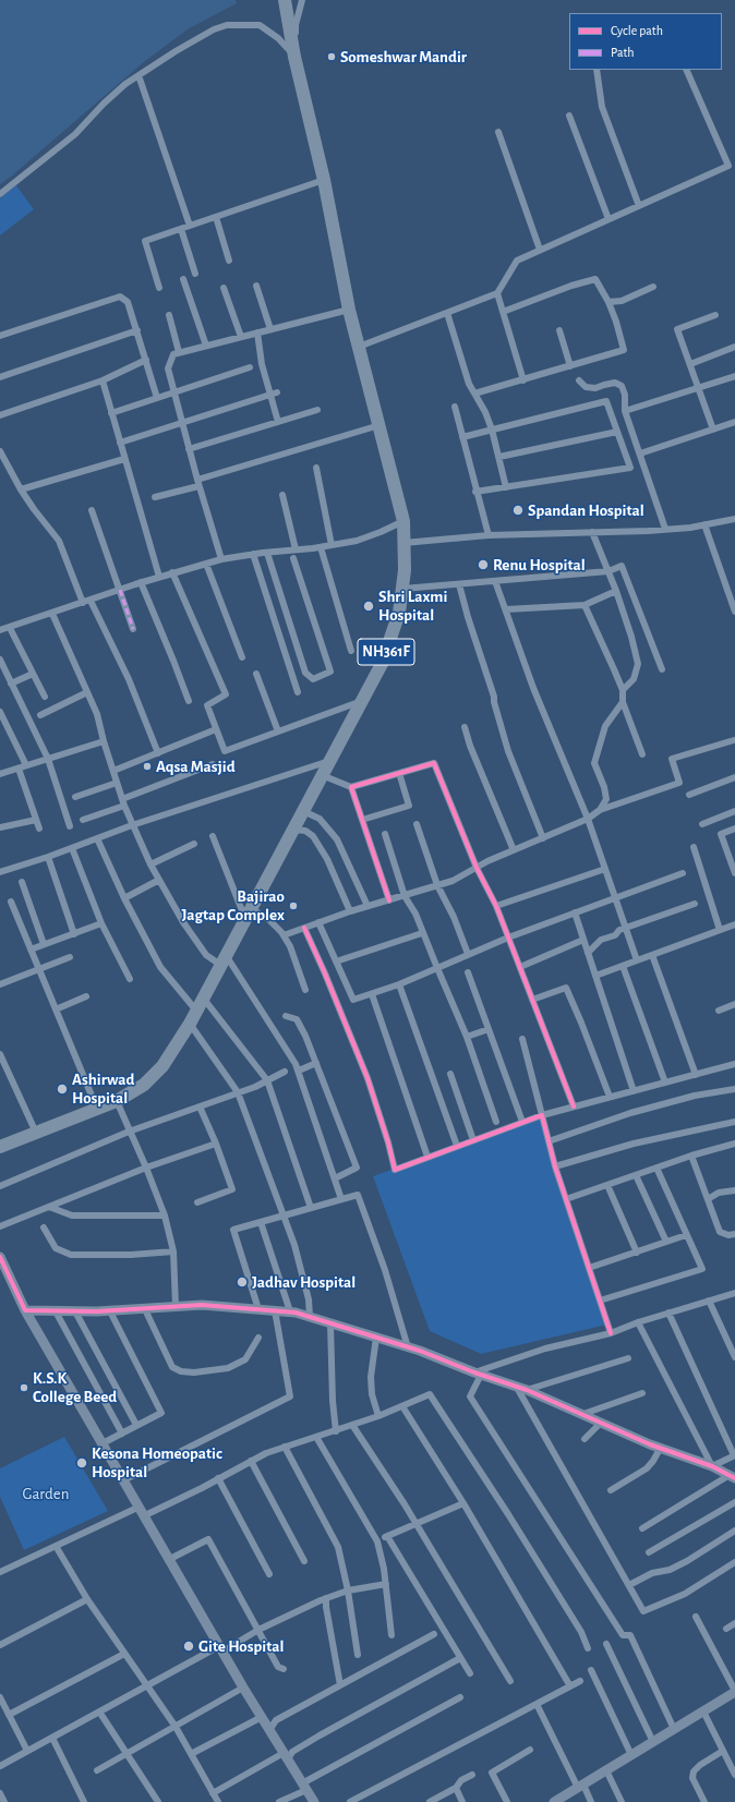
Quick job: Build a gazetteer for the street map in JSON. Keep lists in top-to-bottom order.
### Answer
{
  "streets": {
    "highway": ["NH361F"]
  },
  "parks": ["Garden"],
  "places": [
    "Someshwar Mandir",
    "Spandan Hospital",
    "Renu Hospital",
    "Shri Laxmi Hospital",
    "Aqsa Masjid",
    "Bajirao Jagtap Complex",
    "Ashirwad Hospital",
    "Jadhav Hospital",
    "K.S.K College Beed",
    "Kesona Homeopatic Hospital",
    "Gite Hospital"
  ],
  "legend": ["Cycle path", "Path"]
}
